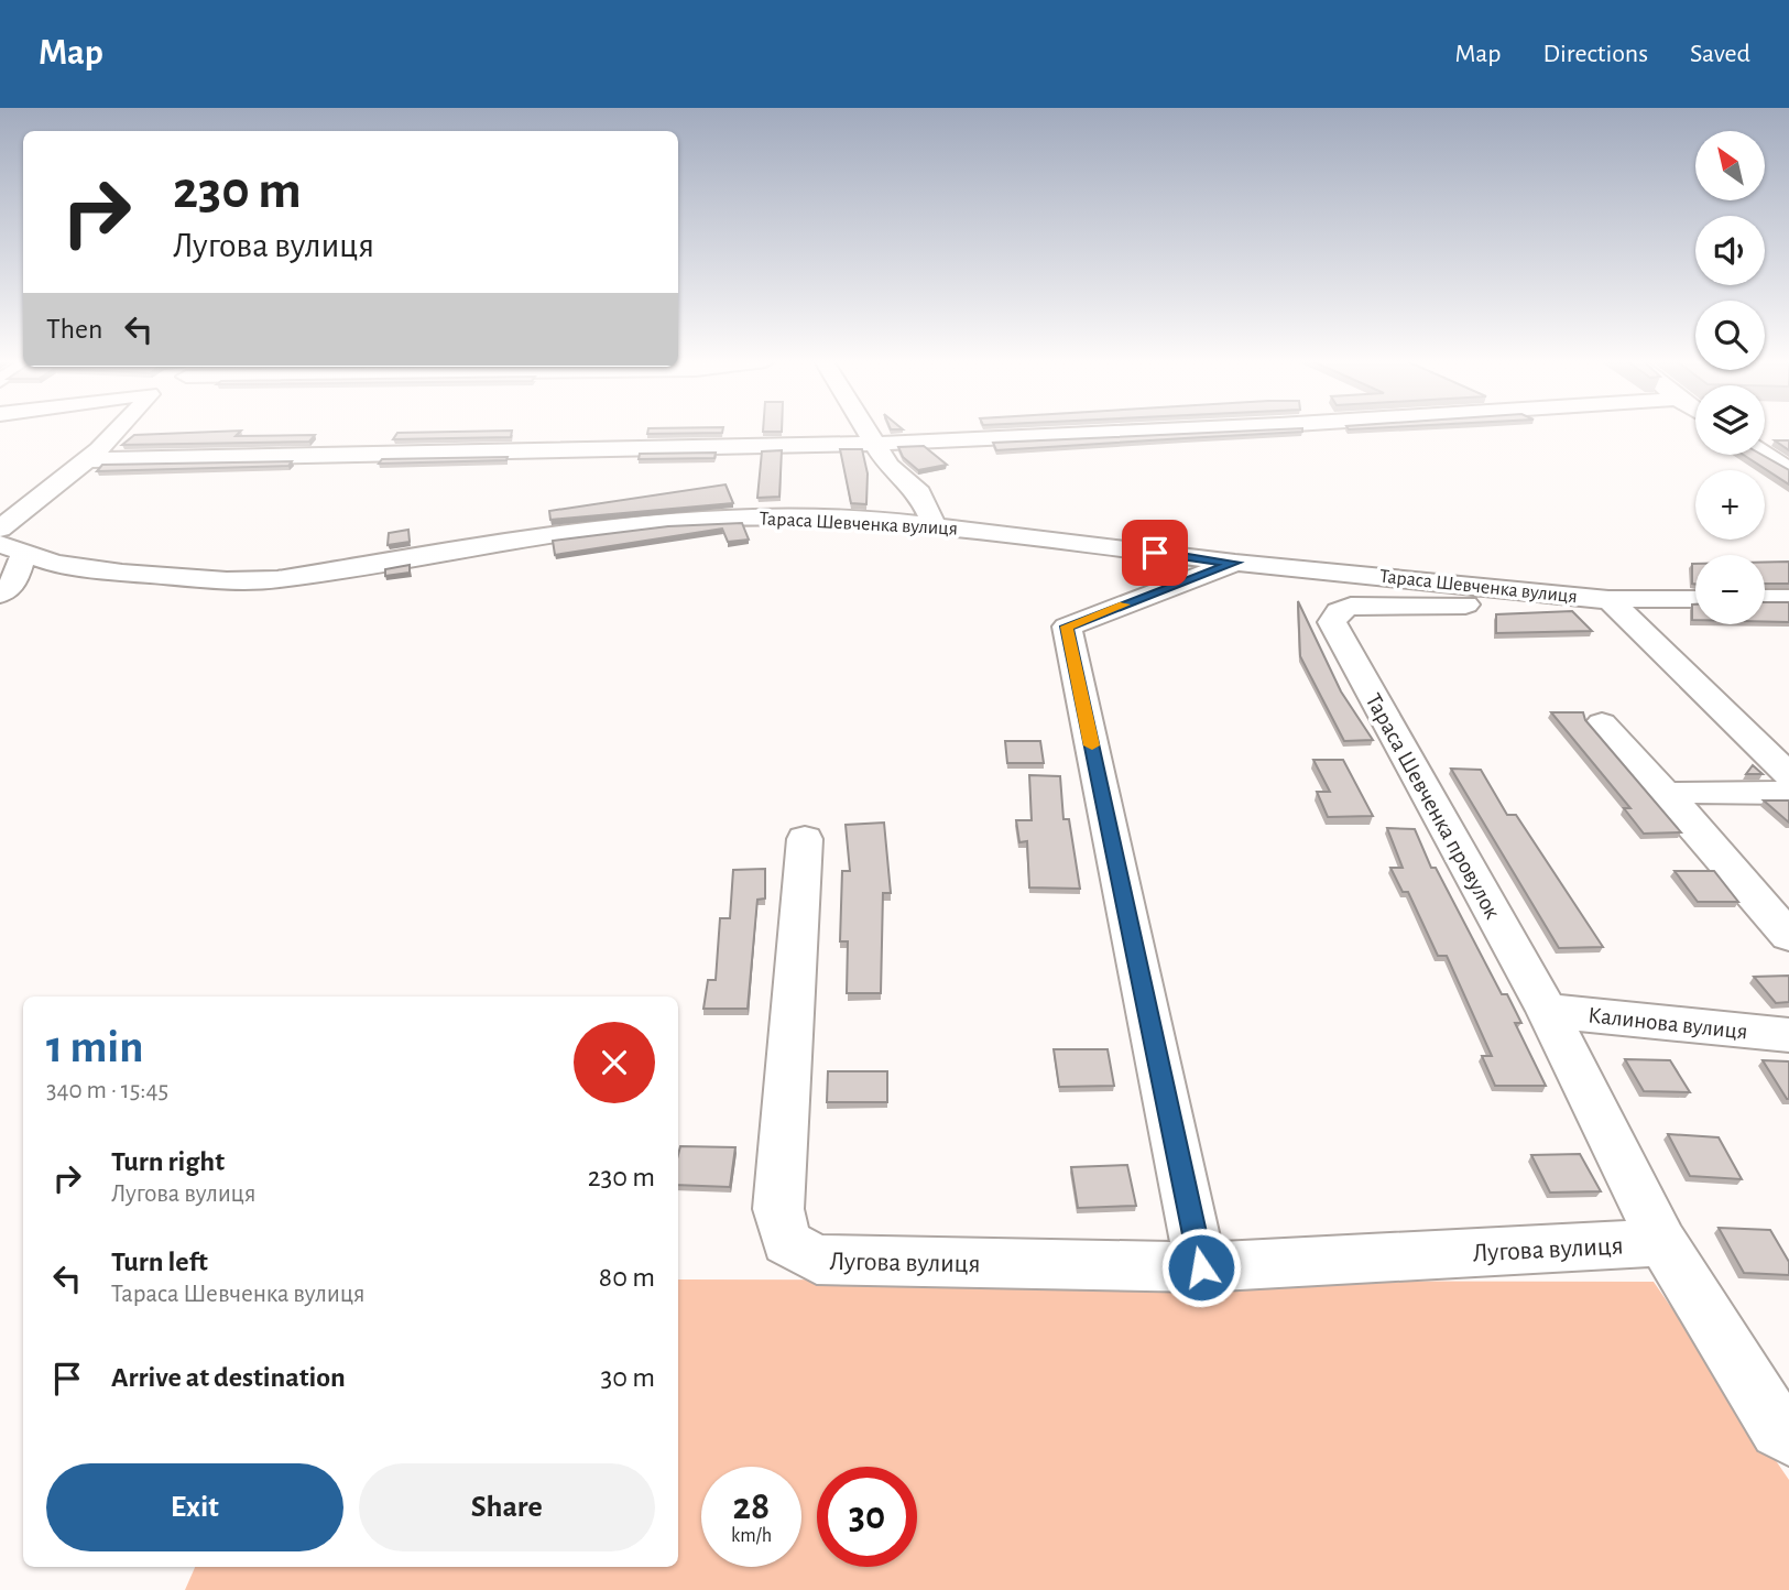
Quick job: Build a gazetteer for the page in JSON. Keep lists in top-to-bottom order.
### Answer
{
  "streets": {
    "street": [
      "Тараса Шевченка вулиця",
      "Тараса Шевченка провулок",
      "Калинова вулиця",
      "Лугова вулиця"
    ]
  },
  "crossings": [
    ["Тараса Шевченка вулиця", "Тараса Шевченка провулок"],
    ["Тараса Шевченка провулок", "Калинова вулиця"],
    ["Тараса Шевченка провулок", "Лугова вулиця"]
  ],
  "north": "top left",
  "page": {
    "header": "Map",
    "nav": ["Map", "Directions", "Saved"],
    "map_buttons": ["+", "−"],
    "turn": ["230 m", "Лугова вулиця"],
    "then": "Then",
    "heading": ["1 min", "340 m · 15:45"],
    "list": [
      {
        "name": "Turn right",
        "note": "Лугова вулиця",
        "value": "230 m"
      },
      {
        "name": "Turn left",
        "note": "Тараса Шевченка вулиця",
        "value": "80 m"
      },
      {
        "name": "Arrive at destination",
        "value": "30 m"
      }
    ],
    "buttons": ["Exit", "Share"],
    "speed": "28 km/h",
    "limit": "30"
  }
}
